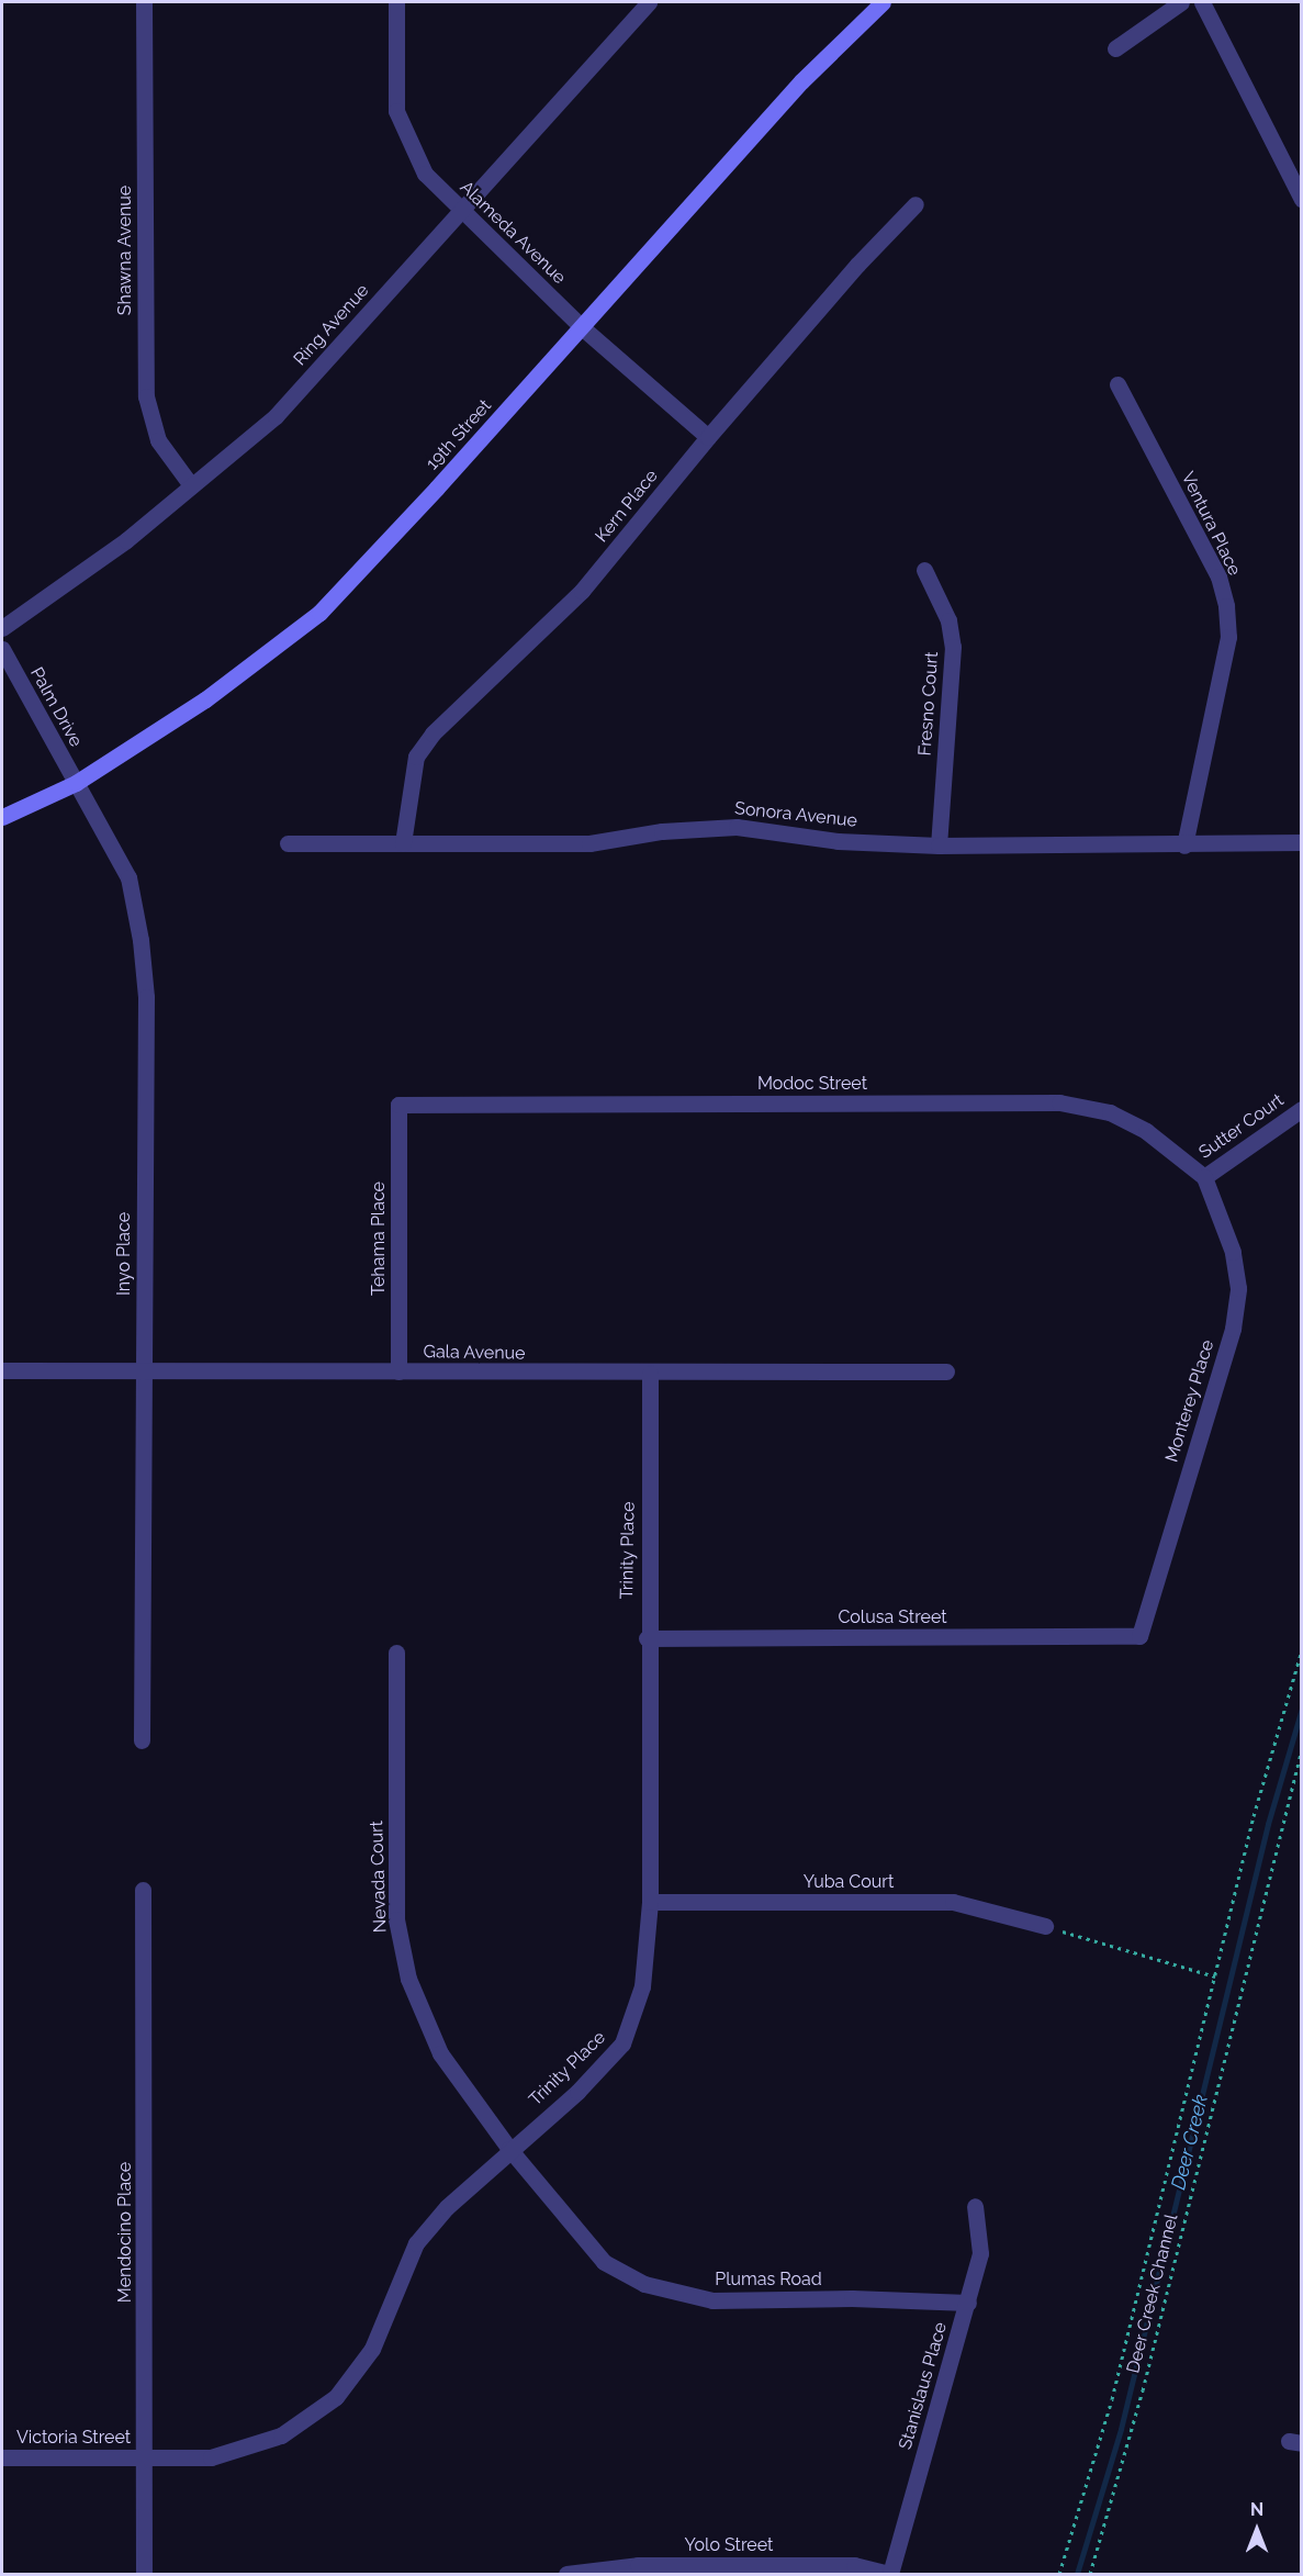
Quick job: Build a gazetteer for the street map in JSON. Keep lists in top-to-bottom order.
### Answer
{
  "streets": {
    "street": [
      "Alameda Avenue",
      "Shawna Avenue",
      "Ring Avenue",
      "19th Street",
      "Kern Place",
      "Ventura Place",
      "Fresno Court",
      "Palm Drive",
      "Sonora Avenue",
      "Modoc Street",
      "Sutter Court",
      "Tehama Place",
      "Inyo Place",
      "Gala Avenue",
      "Monterey Place",
      "Trinity Place",
      "Colusa Street",
      "Nevada Court",
      "Yuba Court",
      "Mendocino Place",
      "Plumas Road",
      "Stanislaus Place",
      "Victoria Street",
      "Yolo Street"
    ],
    "path": ["Deer Creek Channel"]
  },
  "crossings": [
    ["Alameda Avenue", "Ring Avenue"],
    ["Alameda Avenue", "19th Street"],
    ["Alameda Avenue", "Kern Place"],
    ["Shawna Avenue", "Ring Avenue"],
    ["19th Street", "Palm Drive"],
    ["19th Street", "Inyo Place"],
    ["Kern Place", "Sonora Avenue"],
    ["Ventura Place", "Sonora Avenue"],
    ["Fresno Court", "Sonora Avenue"],
    ["Palm Drive", "Inyo Place"],
    ["Modoc Street", "Sutter Court"],
    ["Modoc Street", "Tehama Place"],
    ["Modoc Street", "Monterey Place"],
    ["Sutter Court", "Monterey Place"],
    ["Tehama Place", "Gala Avenue"],
    ["Inyo Place", "Gala Avenue"],
    ["Gala Avenue", "Trinity Place"],
    ["Monterey Place", "Colusa Street"],
    ["Trinity Place", "Colusa Street"],
    ["Trinity Place", "Nevada Court"],
    ["Trinity Place", "Yuba Court"],
    ["Trinity Place", "Mendocino Place"],
    ["Trinity Place", "Plumas Road"],
    ["Trinity Place", "Victoria Street"],
    ["Nevada Court", "Plumas Road"],
    ["Mendocino Place", "Victoria Street"],
    ["Plumas Road", "Stanislaus Place"],
    ["Stanislaus Place", "Yolo Street"]
  ],
  "water": ["Deer Creek"],
  "north": "top"
}
